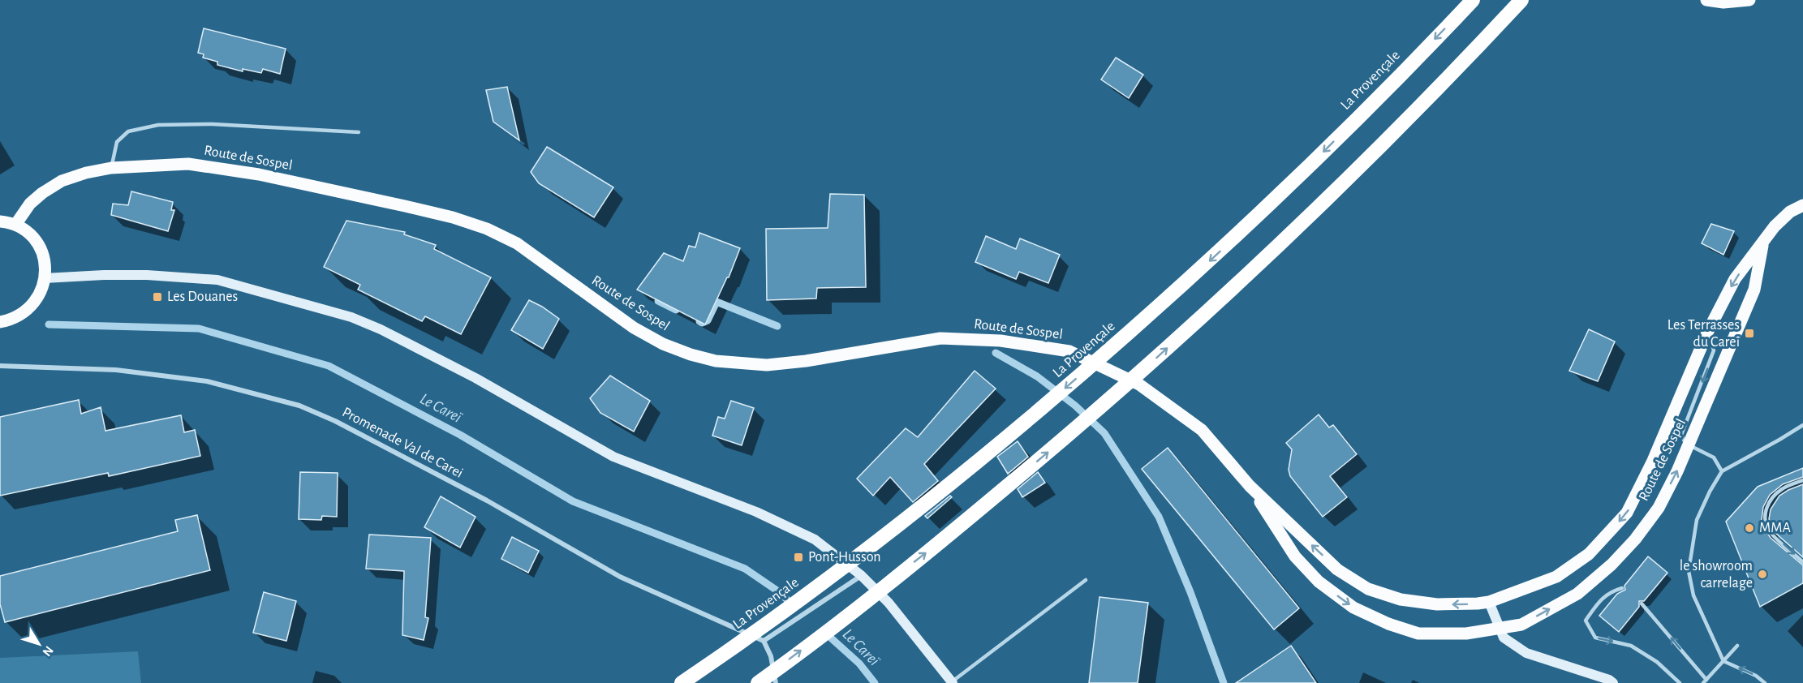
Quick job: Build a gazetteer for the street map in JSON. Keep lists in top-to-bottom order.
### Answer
{
  "streets": {
    "highway": ["La Provençale"],
    "main road": ["Route de Sospel"],
    "street": ["Promenade Val de Carei"]
  },
  "water": ["Le Careï"],
  "places": {
    "transit": ["Les Douanes", "Les Terrasses du Careï", "Pont-Husson"],
    "other": ["MMA", "le showroom carrelage"]
  },
  "north": "bottom right"
}
